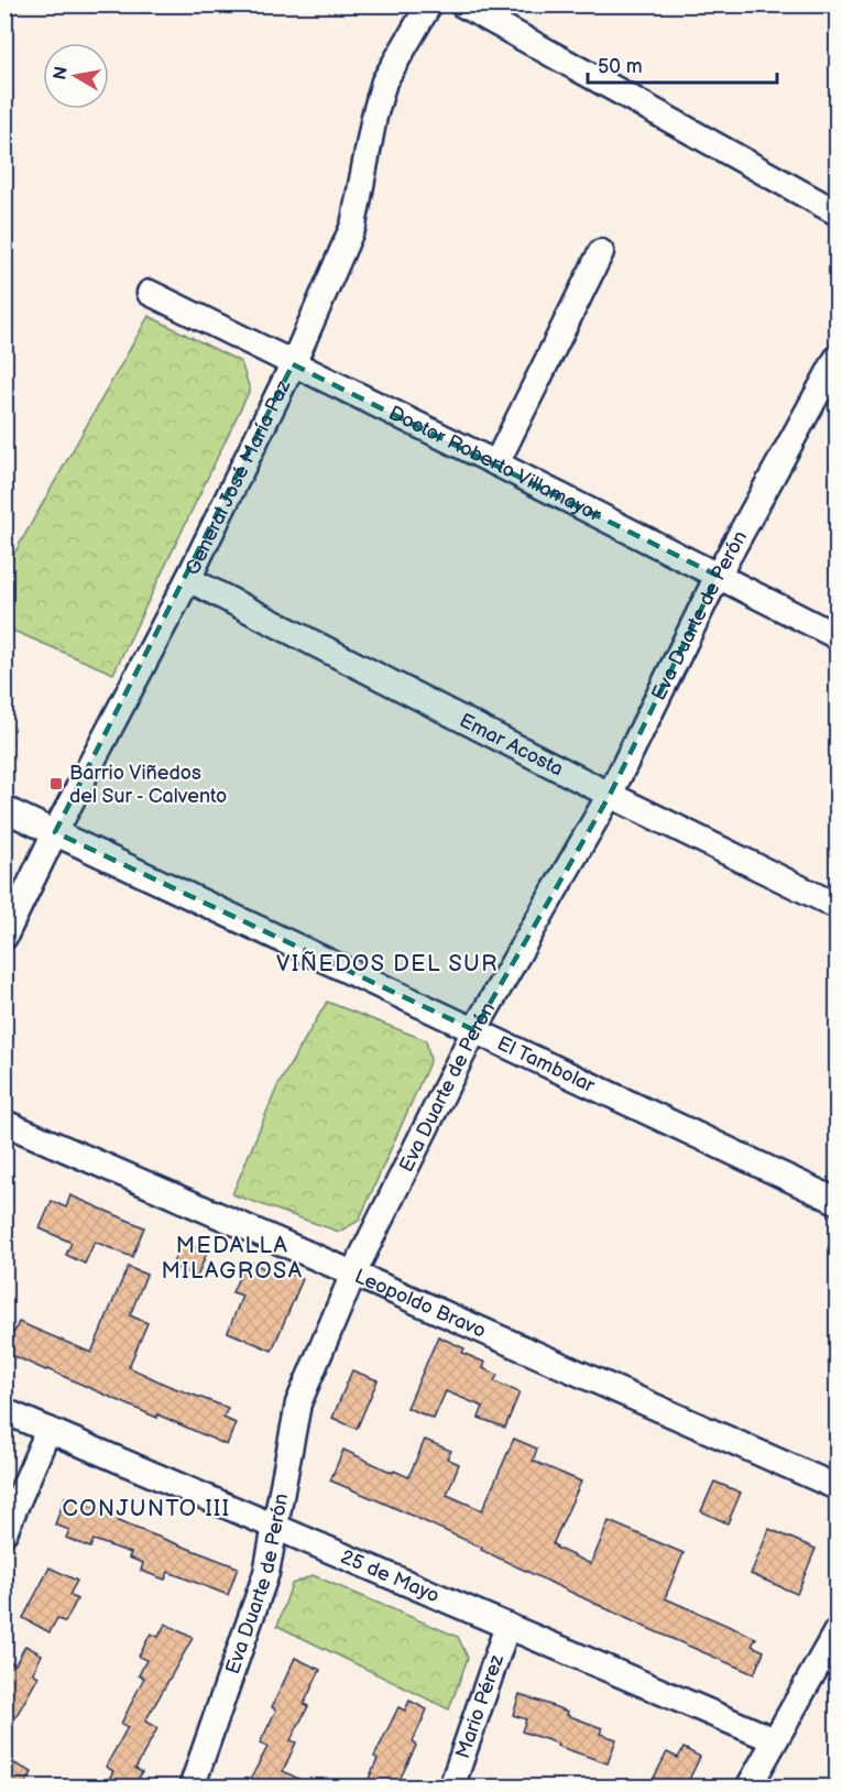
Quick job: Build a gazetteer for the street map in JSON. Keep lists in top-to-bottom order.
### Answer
{
  "streets": {
    "street": [
      "Doctor Roberto Villamayor",
      "General José María Paz",
      "Eva Duarte de Perón",
      "Emar Acosta",
      "El Tambolar",
      "Leopoldo Bravo",
      "25 de Mayo",
      "Mario Pérez"
    ]
  },
  "crossings": [
    ["Doctor Roberto Villamayor", "General José María Paz"],
    ["Doctor Roberto Villamayor", "Eva Duarte de Perón"],
    ["General José María Paz", "Emar Acosta"],
    ["General José María Paz", "El Tambolar"],
    ["Eva Duarte de Perón", "Emar Acosta"],
    ["Eva Duarte de Perón", "El Tambolar"],
    ["Eva Duarte de Perón", "Leopoldo Bravo"],
    ["Eva Duarte de Perón", "25 de Mayo"],
    ["25 de Mayo", "Mario Pérez"]
  ],
  "districts": ["VIÑEDOS DEL SUR", "MEDALLA MILAGROSA", "CONJUNTO III"],
  "places": {
    "transit": ["Barrio Viñedos del Sur - Calvento"]
  },
  "scale_bar": "50 m",
  "north": "left"
}
